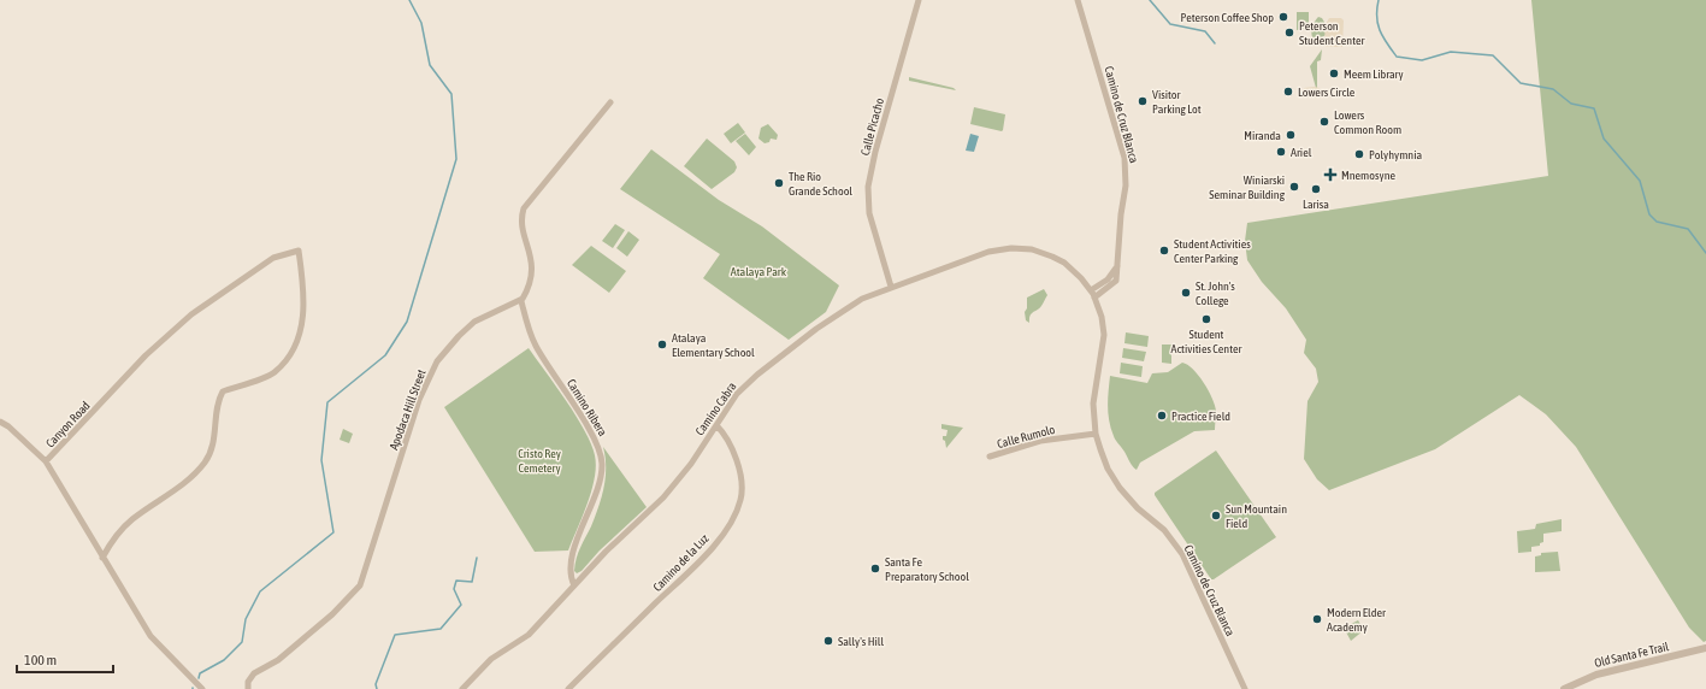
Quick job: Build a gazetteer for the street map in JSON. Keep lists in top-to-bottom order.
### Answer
{
  "streets": {
    "street": [
      "Camino de Cruz Blanca",
      "Calle Picacho",
      "Camino Ribera",
      "Camino Cabra",
      "Apodaca Hill Street",
      "Canyon Road",
      "Calle Rumolo",
      "Camino de la Luz",
      "Old Santa Fe Trail"
    ]
  },
  "crossings": [
    ["Camino de Cruz Blanca", "Camino Cabra"],
    ["Camino de Cruz Blanca", "Calle Rumolo"],
    ["Calle Picacho", "Camino Cabra"],
    ["Camino Ribera", "Camino Cabra"],
    ["Camino Ribera", "Apodaca Hill Street"],
    ["Camino Cabra", "Camino de la Luz"]
  ],
  "parks": ["Atalaya Park", "Cristo Rey Cemetery"],
  "places": {
    "other": [
      "Peterson Coffee Shop",
      "Peterson Student Center",
      "Meem Library",
      "Lowers Circle",
      "Visitor Parking Lot",
      "Lowers Common Room",
      "Miranda",
      "Ariel",
      "Polyhymnia",
      "The Rio Grande School",
      "Winiarski Seminar Building",
      "Larisa",
      "Student Activities Center Parking",
      "St. John's College",
      "Student Activities Center",
      "Atalaya Elementary School",
      "Practice Field",
      "Sun Mountain Field",
      "Santa Fe Preparatory School",
      "Modern Elder Academy",
      "Sally's Hill"
    ],
    "health": ["Mnemosyne"]
  },
  "scale_bar": "100 m"
}
